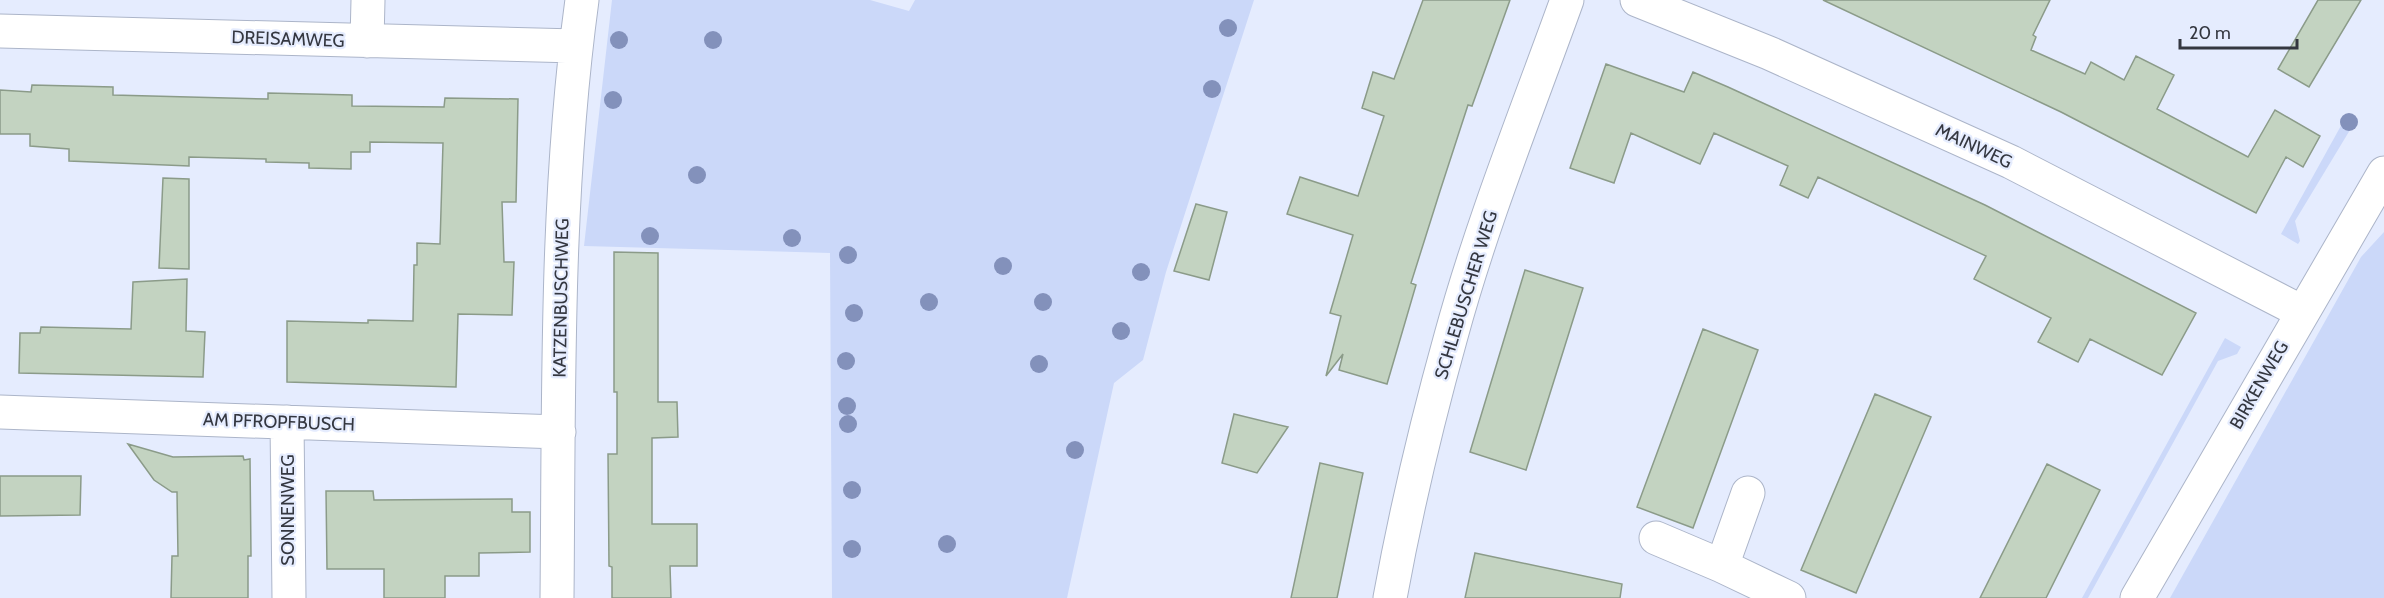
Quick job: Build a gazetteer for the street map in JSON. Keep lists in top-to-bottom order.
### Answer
{
  "streets": {
    "street": [
      "DREISAMWEG",
      "MAINWEG",
      "SCHLEBUSCHER WEG",
      "KATZENBUSCHWEG",
      "BIRKENWEG",
      "AM PFROPFBUSCH",
      "SONNENWEG"
    ]
  },
  "crossings": [
    ["DREISAMWEG", "KATZENBUSCHWEG"],
    ["MAINWEG", "BIRKENWEG"],
    ["KATZENBUSCHWEG", "AM PFROPFBUSCH"],
    ["AM PFROPFBUSCH", "SONNENWEG"]
  ],
  "scale_bar": "20 m"
}
